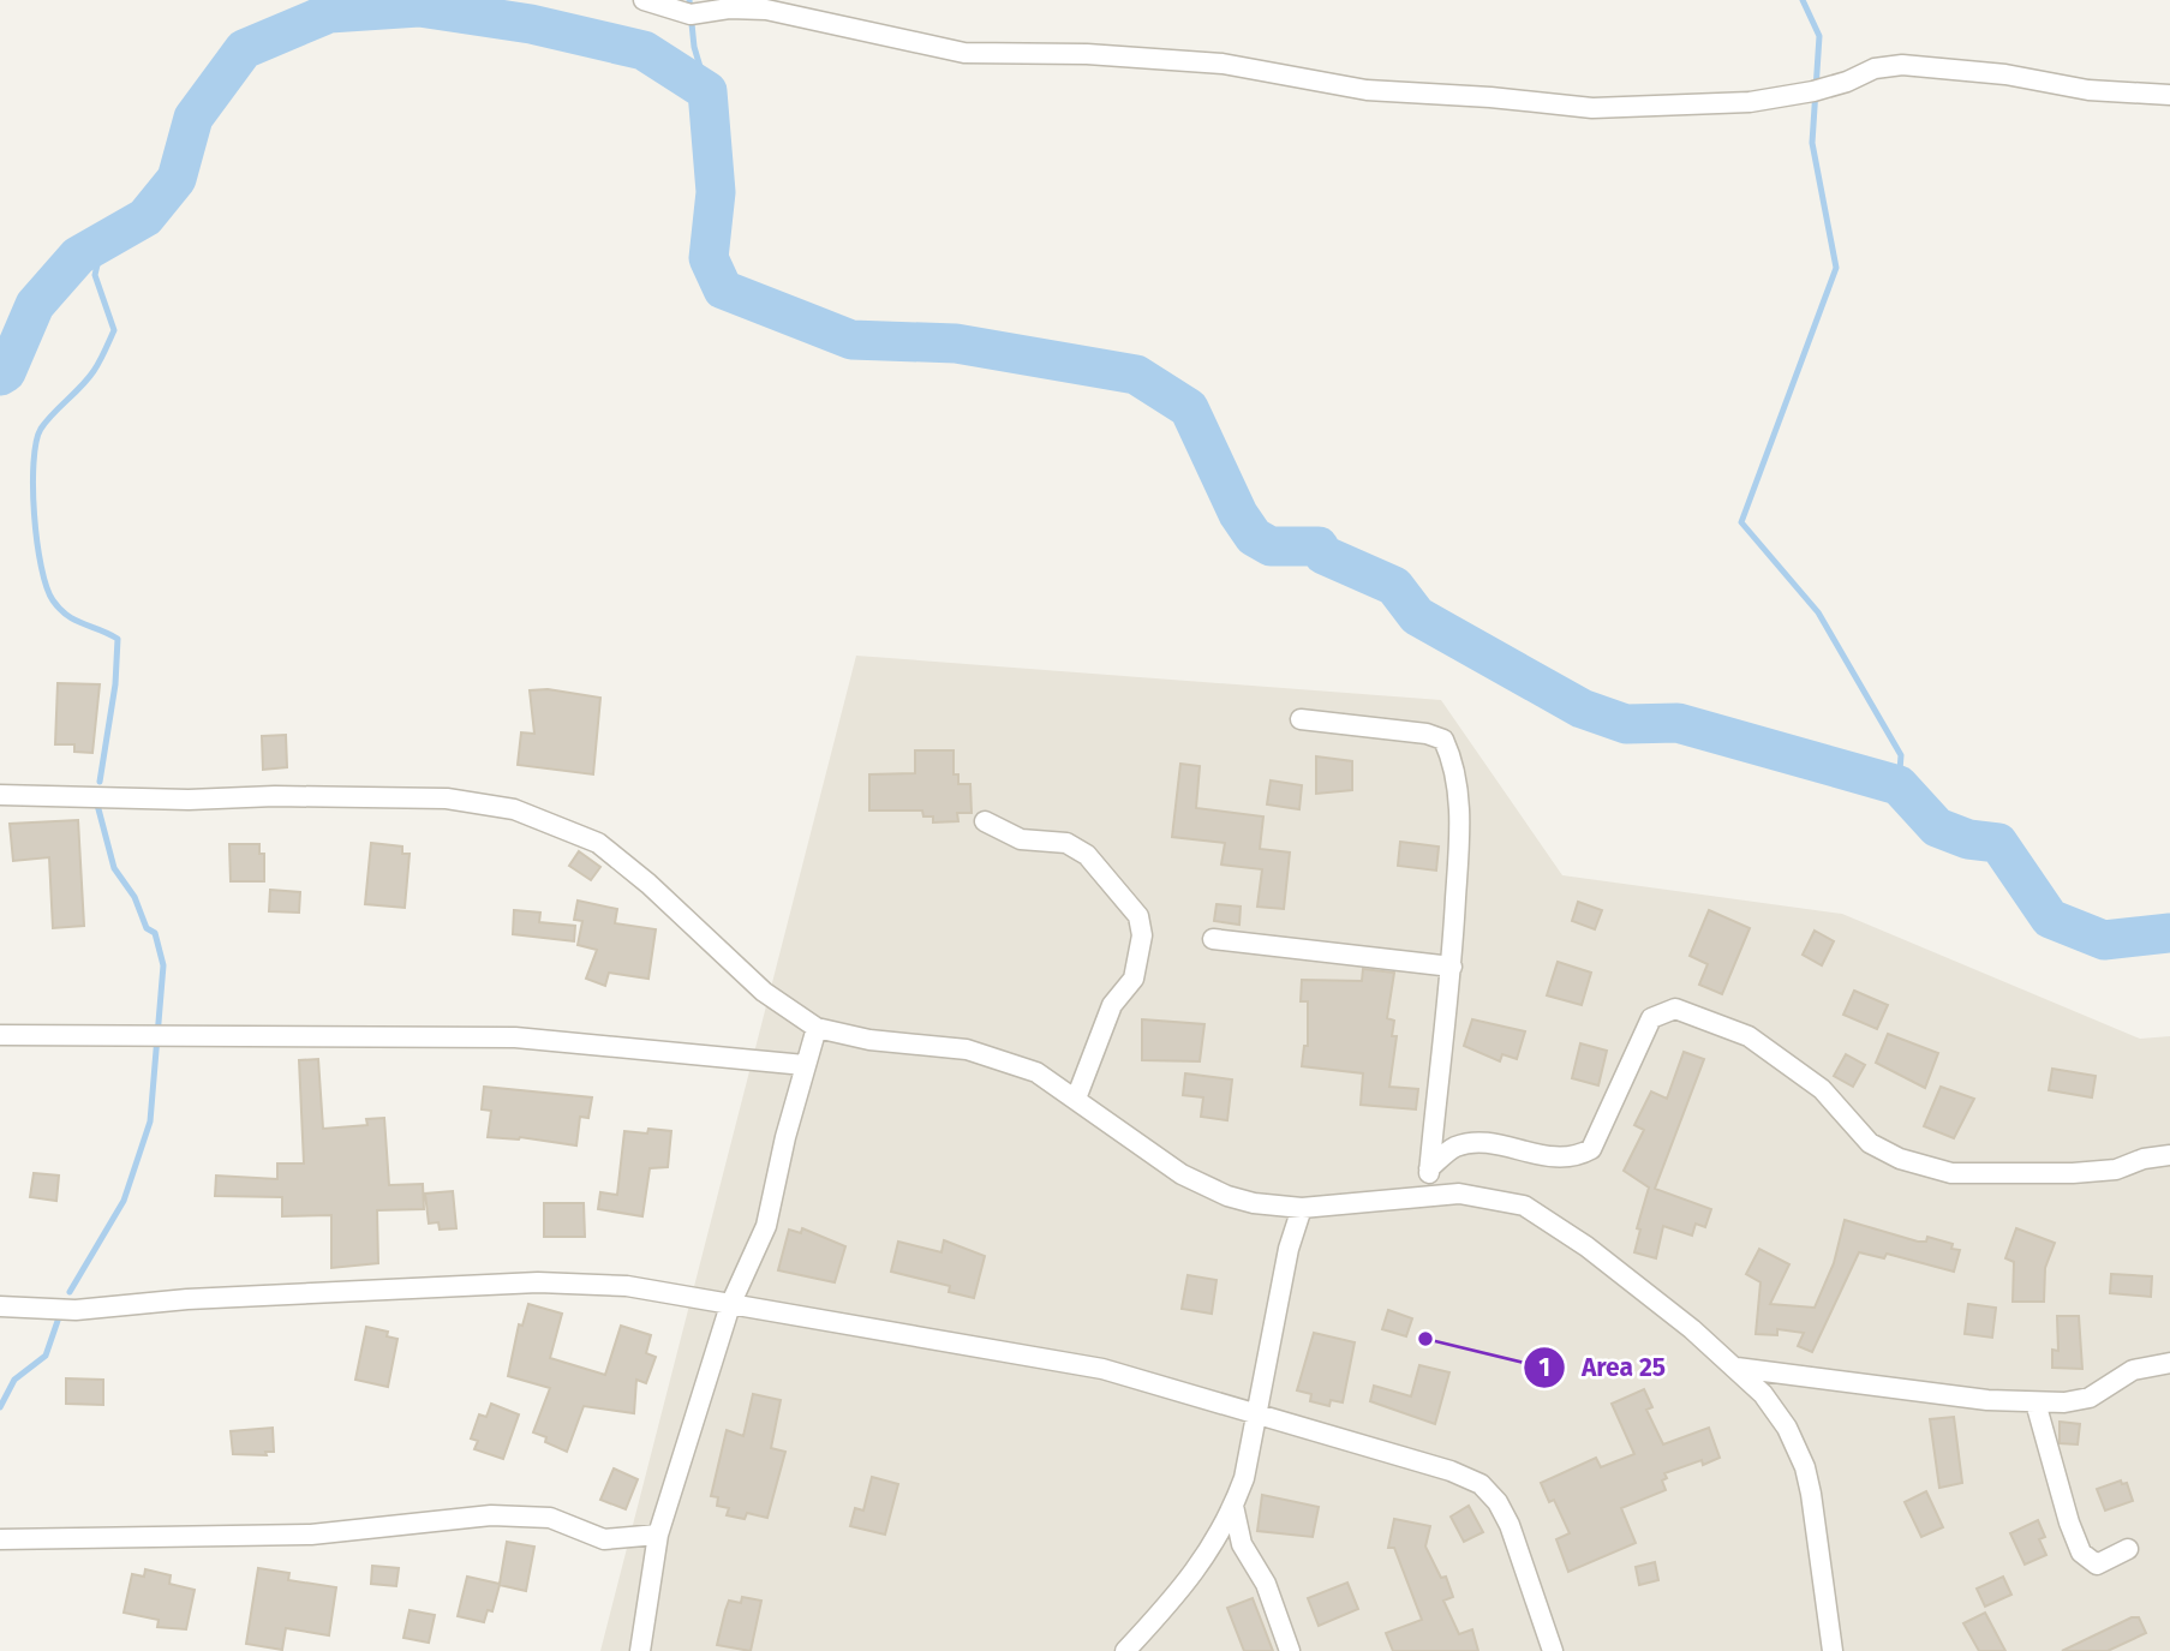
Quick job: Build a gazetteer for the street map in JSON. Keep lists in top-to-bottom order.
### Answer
{
  "places": ["Area 25"]
}
